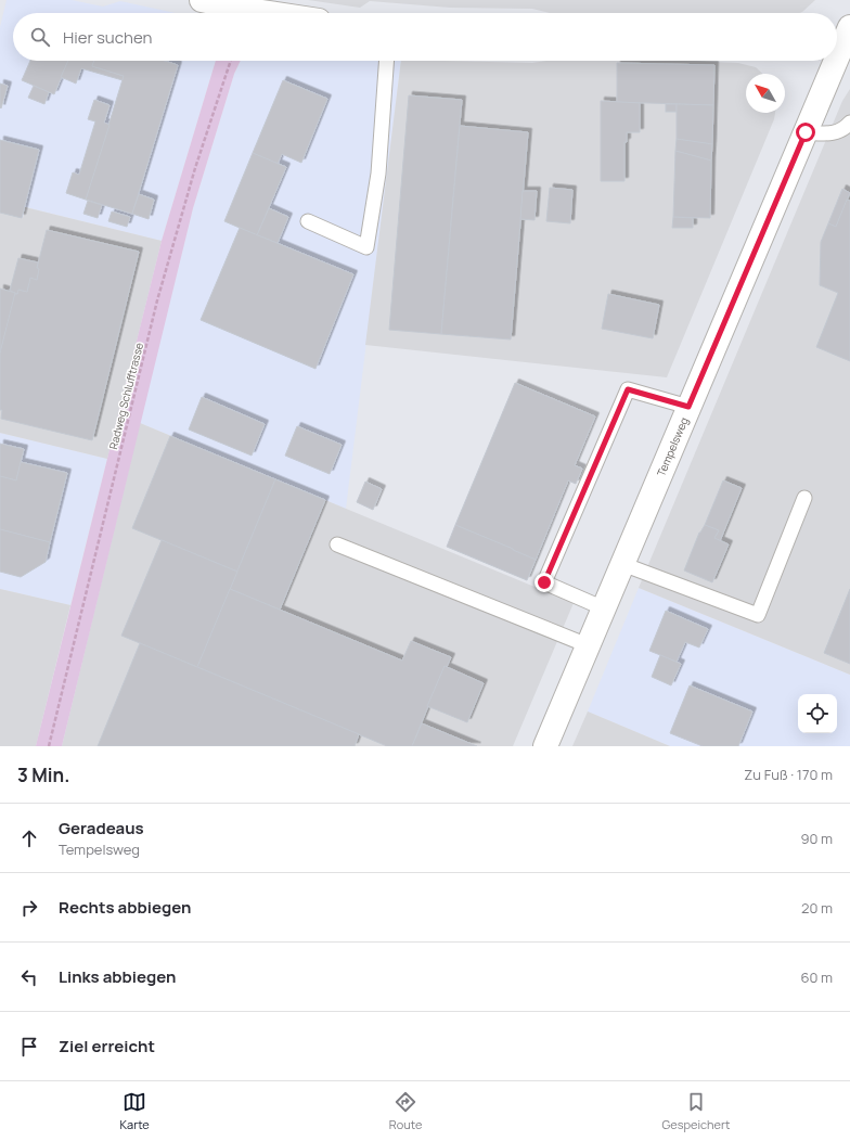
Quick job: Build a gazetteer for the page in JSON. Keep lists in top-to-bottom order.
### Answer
{
  "streets": {
    "street": ["Tempelsweg"],
    "path": ["Radweg Schlufftrasse"]
  },
  "north": "top left",
  "page": {
    "search": "Hier suchen",
    "heading": ["3 Min.", "Zu Fuß · 170 m"],
    "list": [
      ["Geradeaus", "Tempelsweg", "90 m"],
      ["Rechts abbiegen", "20 m"],
      ["Links abbiegen", "60 m"],
      "Ziel erreicht"
    ],
    "nav": ["Karte", "Route", "Gespeichert"]
  }
}
